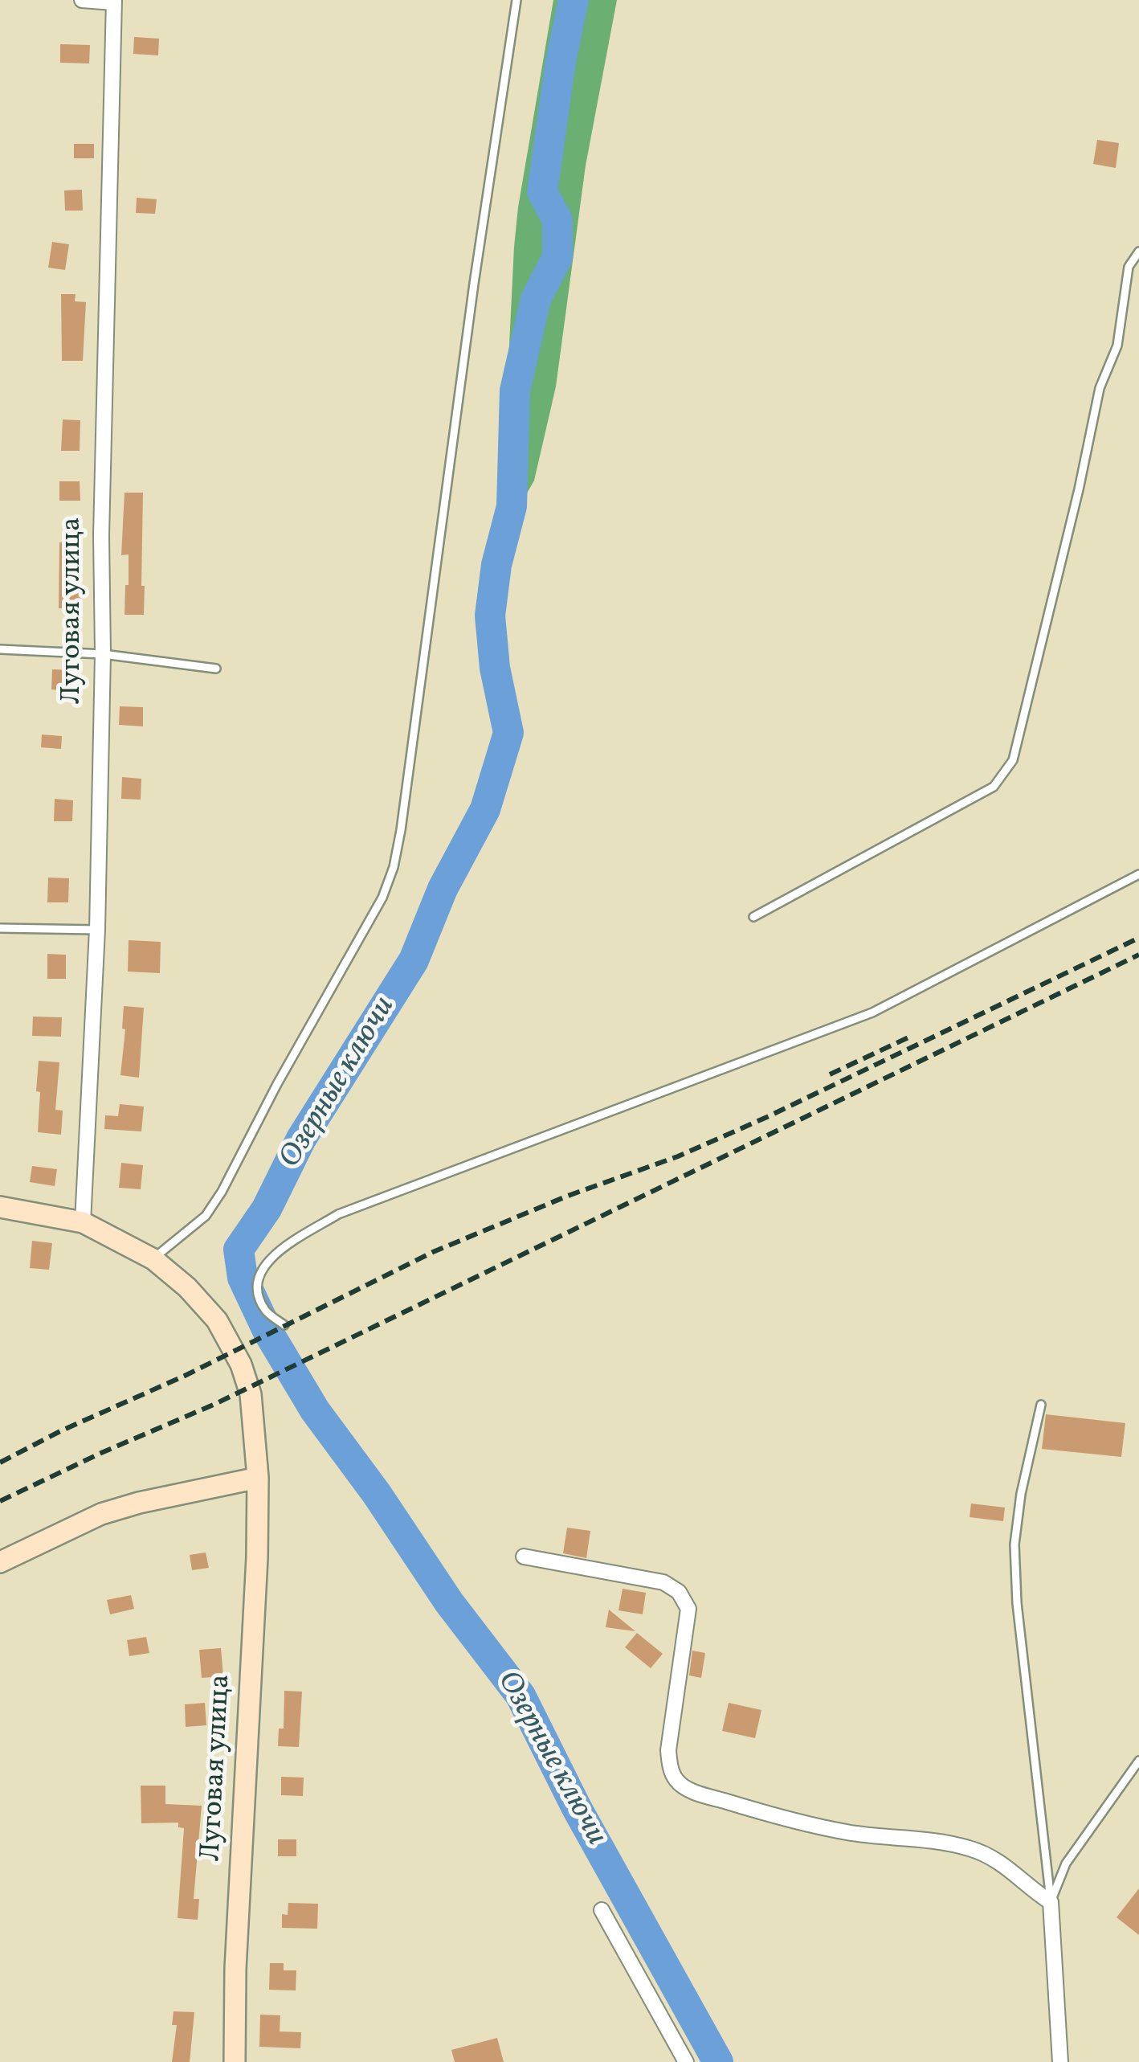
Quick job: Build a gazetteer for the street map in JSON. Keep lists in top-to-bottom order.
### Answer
{
  "streets": {
    "main road": ["Луговая улица"]
  },
  "water": ["Озерные ключи"]
}
